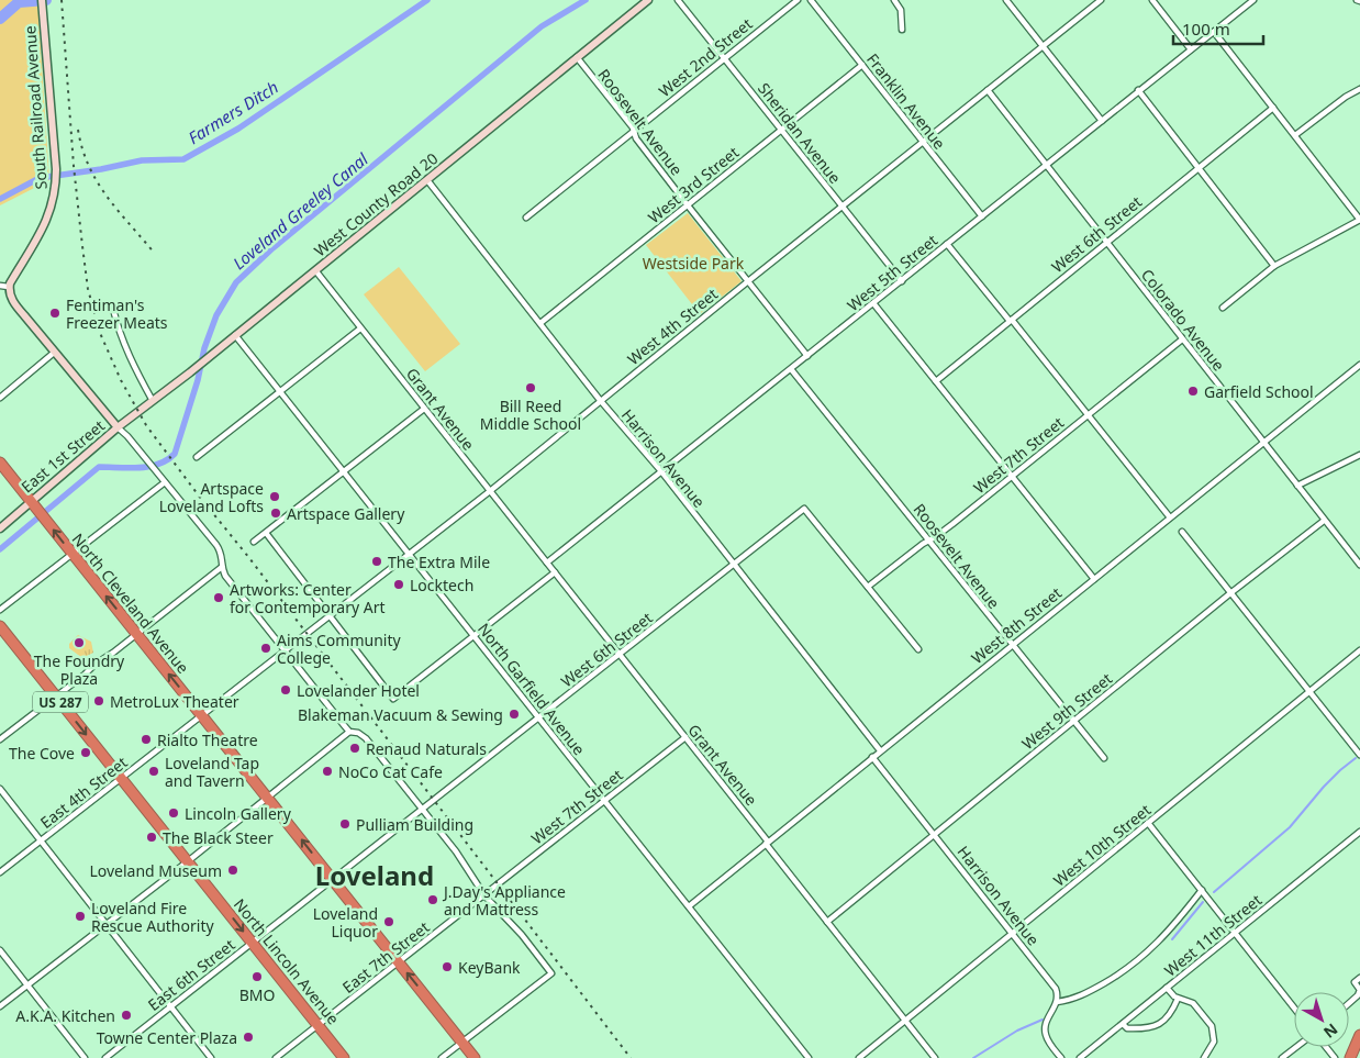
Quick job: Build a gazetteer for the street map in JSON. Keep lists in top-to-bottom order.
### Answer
{
  "streets": {
    "highway": ["North Cleveland Avenue", "US 287", "North Lincoln Avenue"],
    "main road": ["South Railroad Avenue", "West County Road 20", "East 1st Street"],
    "street": [
      "West 2nd Street",
      "Franklin Avenue",
      "Roosevelt Avenue",
      "Sheridan Avenue",
      "West 3rd Street",
      "West 6th Street",
      "West 5th Street",
      "Colorado Avenue",
      "West 4th Street",
      "Grant Avenue",
      "West 7th Street",
      "Harrison Avenue",
      "West 8th Street",
      "North Garfield Avenue",
      "West 9th Street",
      "East 4th Street",
      "West 10th Street",
      "West 11th Street",
      "East 7th Street",
      "East 6th Street"
    ]
  },
  "crossings": [
    ["West 2nd Street", "Roosevelt Avenue"],
    ["West 2nd Street", "Sheridan Avenue"],
    ["Franklin Avenue", "West 3rd Street"],
    ["Franklin Avenue", "West 5th Street"],
    ["Franklin Avenue", "West 4th Street"],
    ["Roosevelt Avenue", "West 3rd Street"],
    ["Roosevelt Avenue", "West County Road 20"],
    ["Roosevelt Avenue", "West 5th Street"],
    ["Roosevelt Avenue", "West 4th Street"],
    ["Roosevelt Avenue", "West 7th Street"],
    ["Roosevelt Avenue", "West 8th Street"],
    ["Roosevelt Avenue", "West 9th Street"],
    ["Sheridan Avenue", "West 3rd Street"],
    ["Sheridan Avenue", "West 5th Street"],
    ["Sheridan Avenue", "West 4th Street"],
    ["West 3rd Street", "Harrison Avenue"],
    ["West County Road 20", "Grant Avenue"],
    ["West County Road 20", "East 1st Street"],
    ["West County Road 20", "Harrison Avenue"],
    ["West County Road 20", "North Garfield Avenue"],
    ["West 6th Street", "Colorado Avenue"],
    ["West 6th Street", "Grant Avenue"],
    ["West 6th Street", "West 7th Street"],
    ["West 6th Street", "Harrison Avenue"],
    ["West 6th Street", "North Garfield Avenue"],
    ["West 6th Street", "East 6th Street"],
    ["West 5th Street", "Colorado Avenue"],
    ["West 5th Street", "Grant Avenue"],
    ["West 5th Street", "Harrison Avenue"],
    ["Colorado Avenue", "West 4th Street"],
    ["Colorado Avenue", "West 7th Street"],
    ["Colorado Avenue", "West 8th Street"],
    ["Colorado Avenue", "West 9th Street"],
    ["West 4th Street", "Grant Avenue"],
    ["West 4th Street", "Harrison Avenue"],
    ["West 4th Street", "North Garfield Avenue"],
    ["West 4th Street", "East 4th Street"],
    ["Grant Avenue", "West 7th Street"],
    ["Grant Avenue", "West 8th Street"],
    ["Grant Avenue", "West 9th Street"],
    ["Grant Avenue", "West 10th Street"],
    ["West 7th Street", "North Garfield Avenue"],
    ["West 7th Street", "East 7th Street"],
    ["East 1st Street", "North Cleveland Avenue"],
    ["Harrison Avenue", "West 8th Street"],
    ["Harrison Avenue", "West 9th Street"],
    ["Harrison Avenue", "West 10th Street"],
    ["North Cleveland Avenue", "East 4th Street"],
    ["North Cleveland Avenue", "East 7th Street"],
    ["North Cleveland Avenue", "East 6th Street"],
    ["West 8th Street", "North Garfield Avenue"],
    ["East 4th Street", "North Lincoln Avenue"],
    ["East 7th Street", "North Lincoln Avenue"],
    ["North Lincoln Avenue", "East 6th Street"]
  ],
  "one_way": ["North Cleveland Avenue", "North Lincoln Avenue"],
  "districts": ["Loveland"],
  "water": ["Farmers Ditch", "Loveland Greeley Canal"],
  "parks": ["Westside Park"],
  "places": [
    "Fentiman's Freezer Meats",
    "Bill Reed Middle School",
    "Garfield School",
    "Artspace Loveland Lofts",
    "Artspace Gallery",
    "The Extra Mile",
    "Locktech",
    "Artworks: Center for Contemporary Art",
    "The Foundry Plaza",
    "Aims Community College",
    "Lovelander Hotel",
    "MetroLux Theater",
    "Blakeman Vacuum & Sewing",
    "Rialto Theatre",
    "Renaud Naturals",
    "The Cove",
    "Loveland Tap and Tavern",
    "NoCo Cat Cafe",
    "Lincoln Gallery",
    "Pulliam Building",
    "The Black Steer",
    "Loveland Museum",
    "J.Day's Appliance and Mattress",
    "Loveland Fire Rescue Authority",
    "Loveland Liquor",
    "KeyBank",
    "BMO",
    "A.K.A. Kitchen",
    "Towne Center Plaza"
  ],
  "scale_bar": "100 m",
  "north": "bottom right"
}
